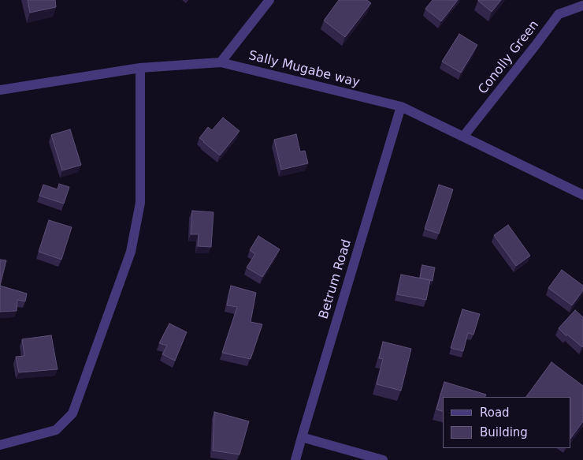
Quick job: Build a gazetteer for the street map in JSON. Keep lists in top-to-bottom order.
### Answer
{
  "streets": {
    "street": ["Conolly Green", "Sally Mugabe way", "Betrum Road"]
  },
  "crossings": [
    ["Conolly Green", "Sally Mugabe way"],
    ["Sally Mugabe way", "Betrum Road"]
  ],
  "legend": ["Road", "Building"]
}
